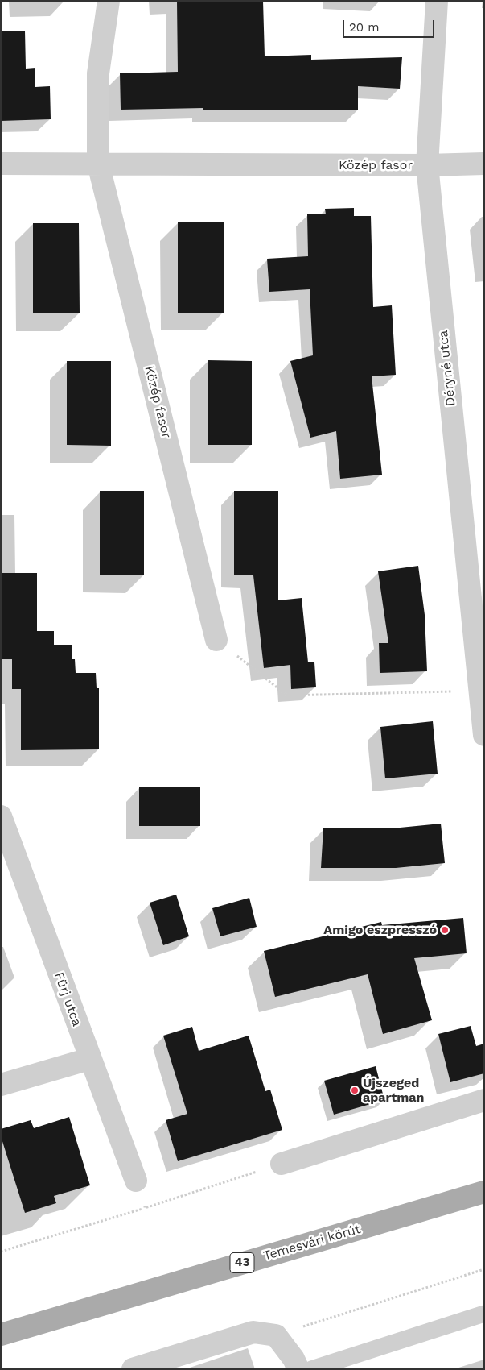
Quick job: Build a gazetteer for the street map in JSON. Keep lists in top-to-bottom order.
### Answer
{
  "streets": {
    "main road": ["Temesvári körút", "43"],
    "street": ["Közép fasor", "Déryné utca", "Fürj utca"]
  },
  "crossings": [
    ["Közép fasor", "Déryné utca"]
  ],
  "places": ["Amigo eszpresszó", "Újszeged apartman"],
  "scale_bar": "20 m"
}
